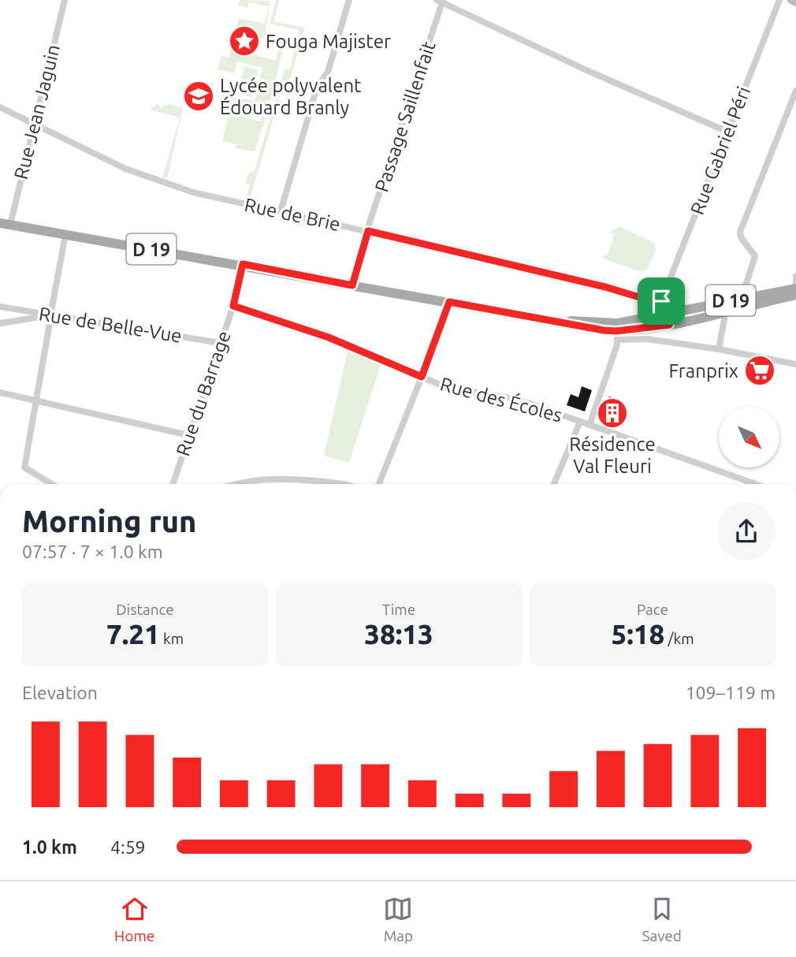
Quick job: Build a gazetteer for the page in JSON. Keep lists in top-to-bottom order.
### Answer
{
  "streets": {
    "main road": ["D 19"],
    "street": [
      "Rue Jean Jaguin",
      "Passage Saillenfait",
      "Rue Gabriel Péri",
      "Rue de Brie",
      "Rue de Belle-Vue",
      "Rue du Barrage",
      "Rue des Écoles"
    ]
  },
  "crossings": [
    ["Rue Jean Jaguin", "Rue de Brie"],
    ["Rue Jean Jaguin", "D 19"],
    ["Passage Saillenfait", "Rue de Brie"],
    ["Passage Saillenfait", "D 19"],
    ["Rue Gabriel Péri", "Rue de Brie"],
    ["D 19", "Rue du Barrage"],
    ["Rue de Belle-Vue", "Rue du Barrage"],
    ["Rue du Barrage", "Rue des Écoles"]
  ],
  "places": {
    "place": ["Fouga Majister"],
    "school or university": ["Lycée polyvalent Édouard Branly"],
    "supermarket": ["Franprix"],
    "building": ["Résidence Val Fleuri"]
  },
  "north": "bottom right",
  "page": {
    "heading": ["Morning run", "07:57 · 7 × 1.0 km"],
    "stats": [
      ["Distance", "7.21 km"],
      ["Time", "38:13"],
      ["Pace", "5:18 /km"]
    ],
    "chart": ["Elevation", "109–119 m"],
    "list": [
      {
        "name": "1.0 km",
        "note": "4:59"
      }
    ],
    "tabs": ["Home", "Map", "Saved"]
  }
}
